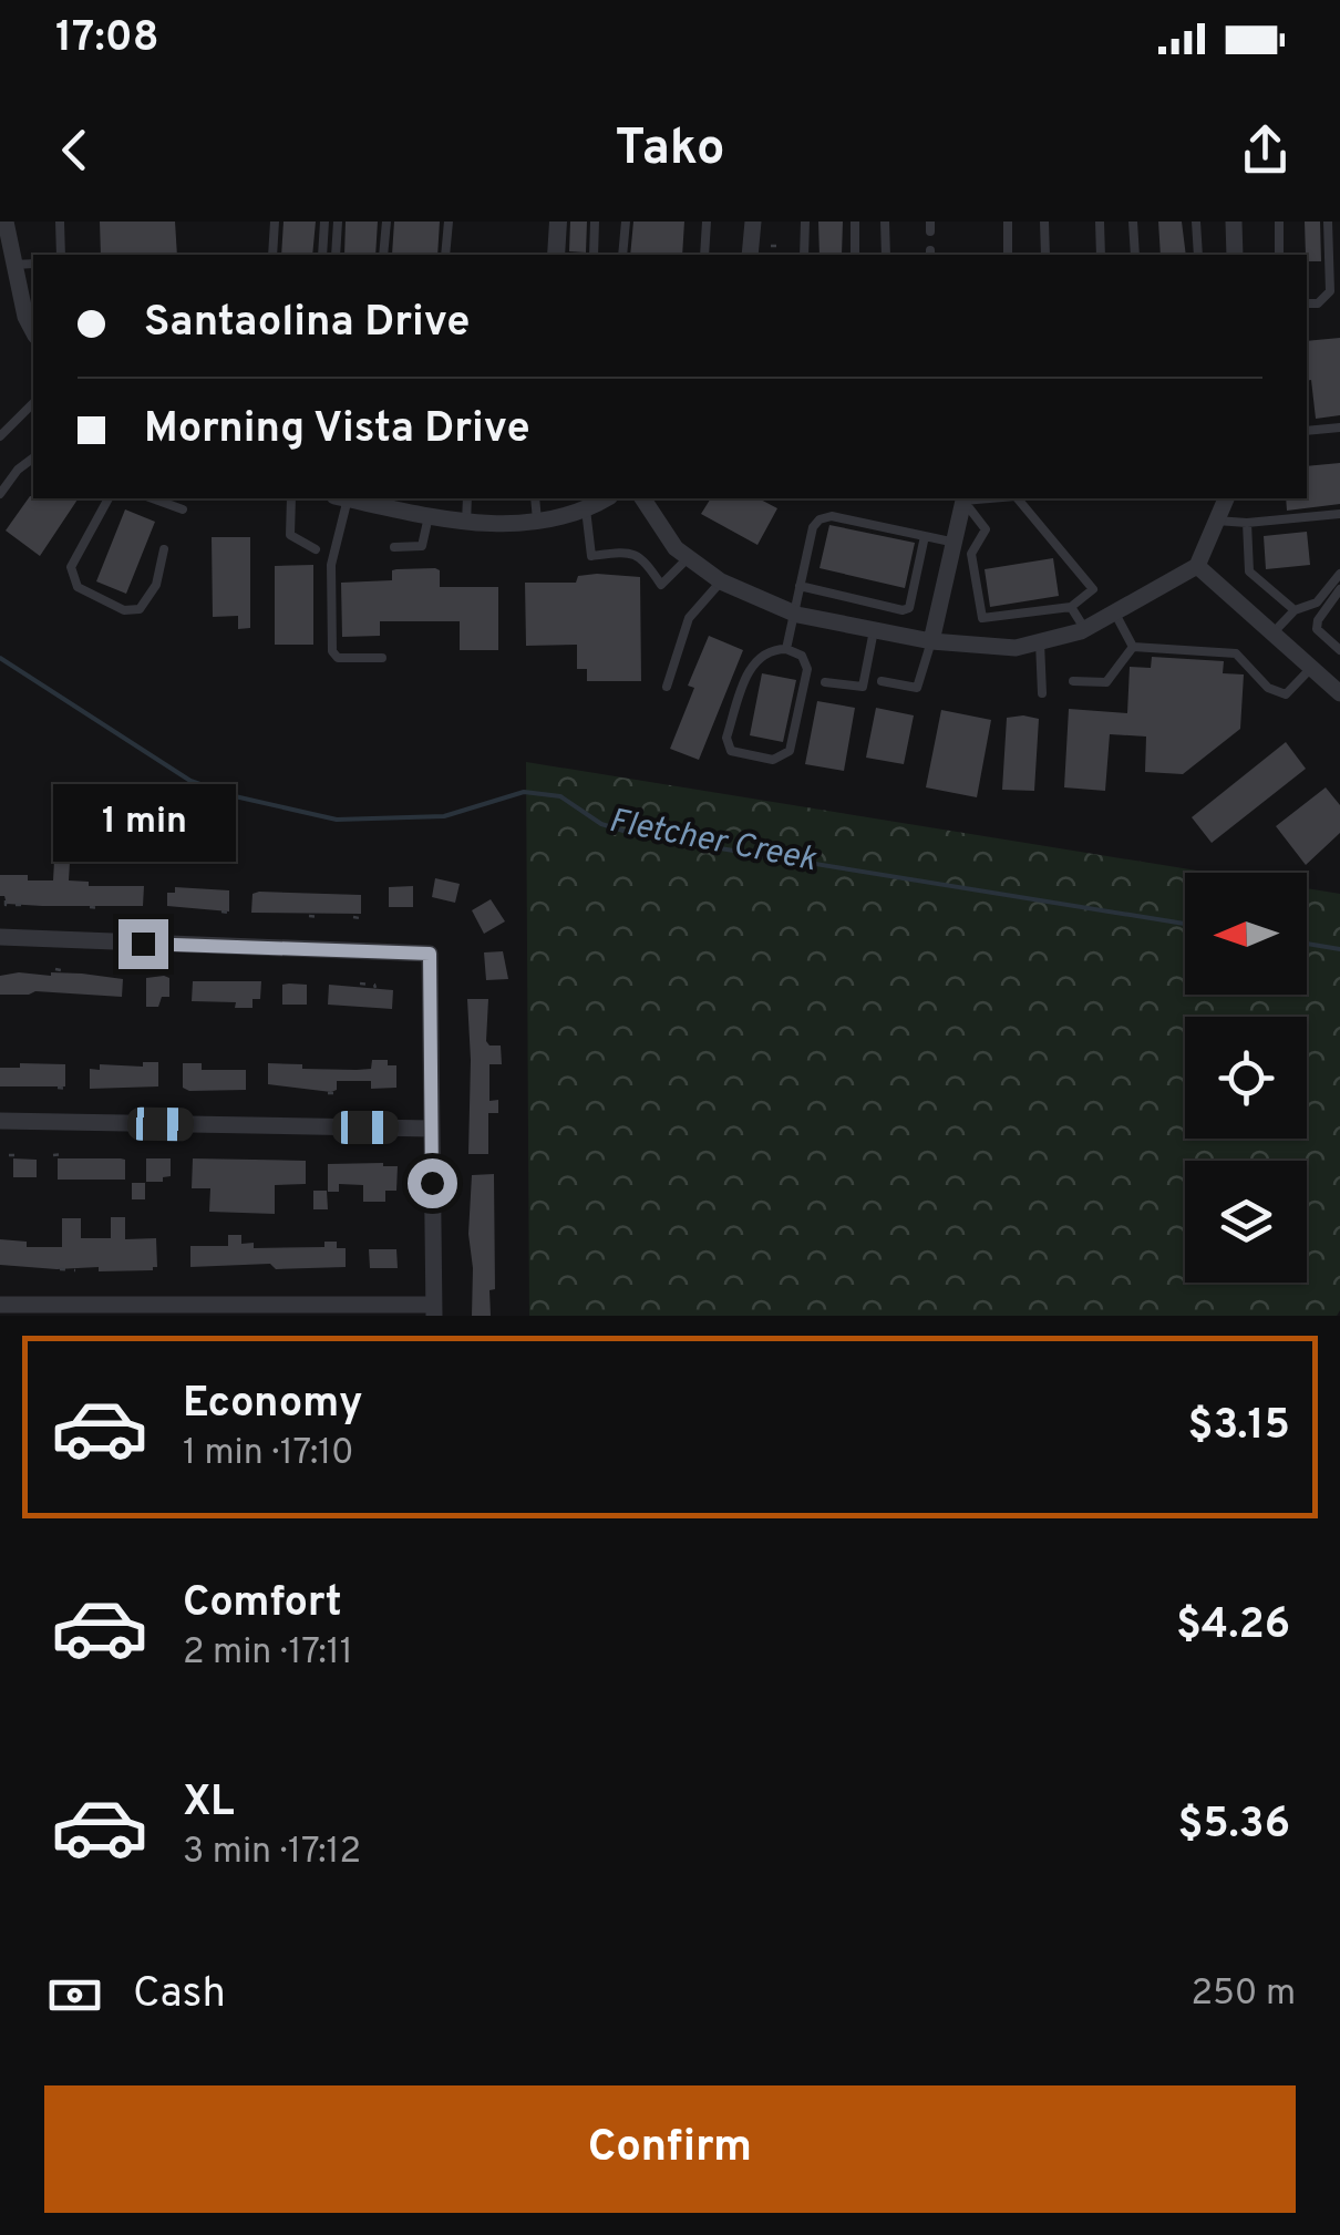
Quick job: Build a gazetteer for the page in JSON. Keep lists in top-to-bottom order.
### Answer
{
  "water": ["Fletcher Creek"],
  "north": "left",
  "page": {
    "status": "17:08",
    "header": "Tako",
    "banner": ["Santaolina Drive", "Morning Vista Drive"],
    "bubble": "1 min",
    "list": [
      {
        "name": "Economy",
        "note": "1 min · 17:10",
        "value": "$3.15"
      },
      {
        "name": "Comfort",
        "note": "2 min · 17:11",
        "value": "$4.26"
      },
      {
        "name": "XL",
        "note": "3 min · 17:12",
        "value": "$5.36"
      }
    ],
    "pay": ["Cash", "250 m"],
    "buttons": "Confirm"
  }
}
